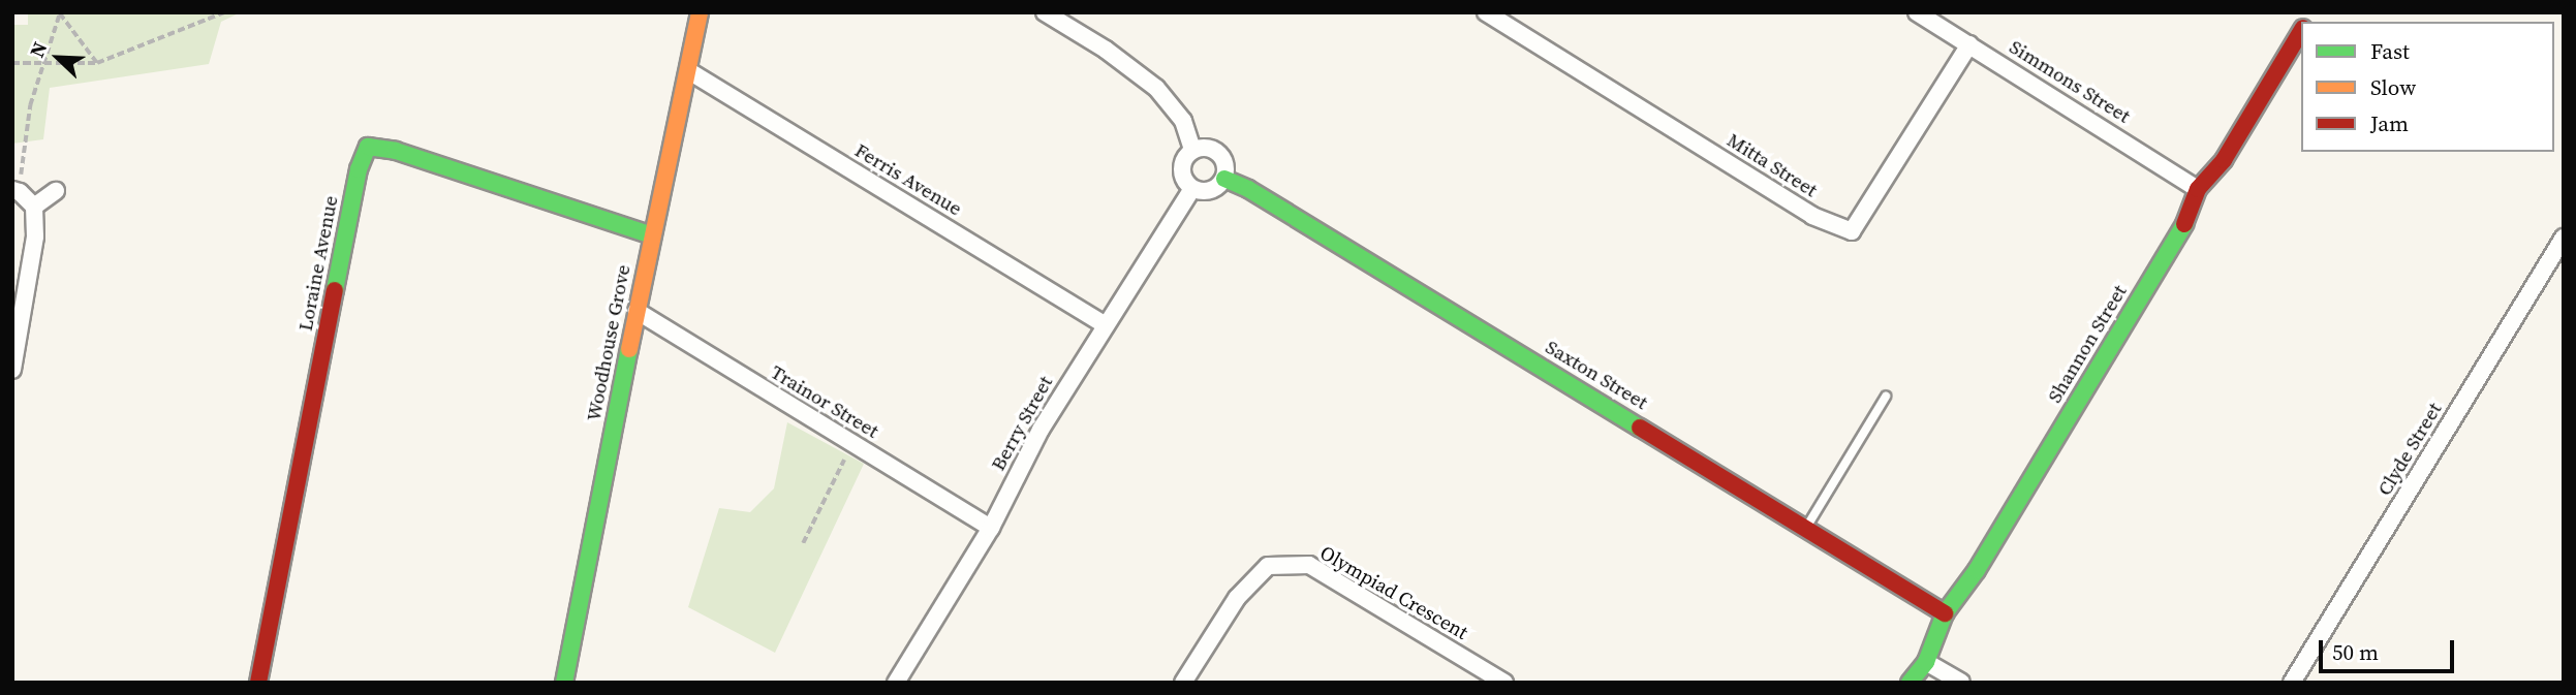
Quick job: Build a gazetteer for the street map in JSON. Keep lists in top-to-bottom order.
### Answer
{
  "streets": {
    "street": [
      "Simmons Street",
      "Mitta Street",
      "Ferris Avenue",
      "Loraine Avenue",
      "Woodhouse Grove",
      "Shannon Street",
      "Saxton Street",
      "Trainor Street",
      "Berry Street",
      "Clyde Street",
      "Olympiad Crescent"
    ]
  },
  "crossings": [
    ["Simmons Street", "Mitta Street"],
    ["Simmons Street", "Shannon Street"],
    ["Ferris Avenue", "Woodhouse Grove"],
    ["Ferris Avenue", "Berry Street"],
    ["Loraine Avenue", "Woodhouse Grove"],
    ["Woodhouse Grove", "Trainor Street"],
    ["Shannon Street", "Saxton Street"],
    ["Saxton Street", "Berry Street"],
    ["Trainor Street", "Berry Street"]
  ],
  "legend": ["Fast", "Slow", "Jam"],
  "scale_bar": "50 m",
  "north": "top left"
}
